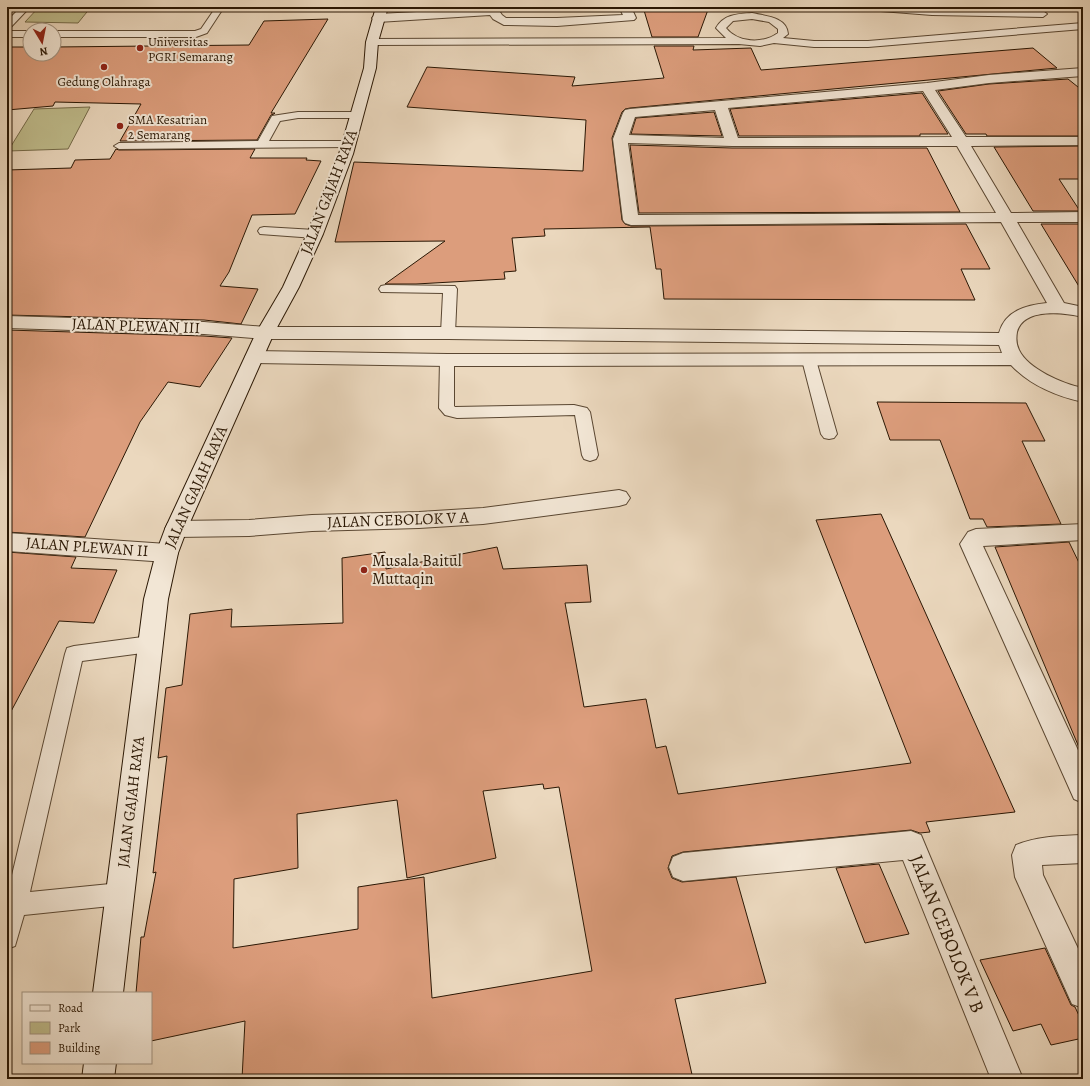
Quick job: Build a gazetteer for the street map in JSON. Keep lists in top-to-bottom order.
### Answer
{
  "streets": {
    "street": [
      "JALAN GAJAH RAYA",
      "JALAN PLEWAN III",
      "JALAN CEBOLOK V A",
      "JALAN PLEWAN II",
      "JALAN CEBOLOK V B"
    ]
  },
  "crossings": [
    ["JALAN GAJAH RAYA", "JALAN PLEWAN III"],
    ["JALAN GAJAH RAYA", "JALAN CEBOLOK V A"],
    ["JALAN GAJAH RAYA", "JALAN PLEWAN II"]
  ],
  "places": [
    "Universitas PGRI Semarang",
    "Gedung Olahraga",
    "SMA Kesatrian 2 Semarang",
    "Musala Baitul Muttaqin"
  ],
  "legend": ["Road", "Park", "Building"],
  "north": "bottom"
}
